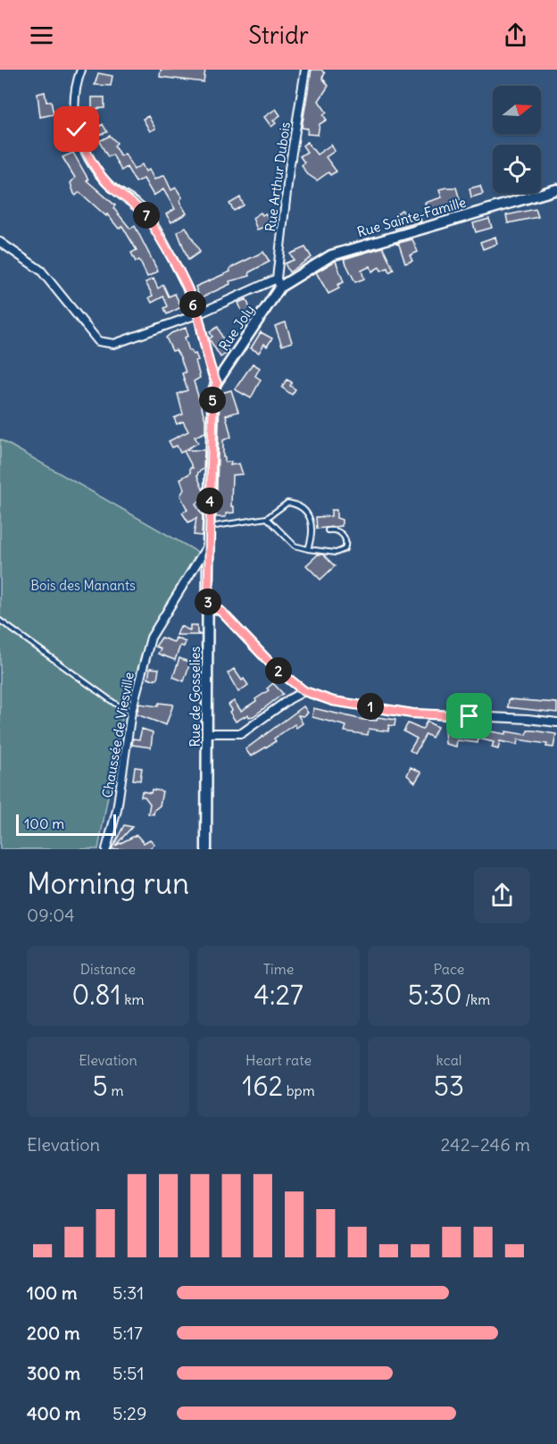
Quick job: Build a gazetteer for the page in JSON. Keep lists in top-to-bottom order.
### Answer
{
  "streets": {
    "street": [
      "Rue Arthur Dubois",
      "Rue Sainte-Famille",
      "Rue Joly",
      "Rue de Gosselies",
      "Chaussée de Viesville"
    ]
  },
  "crossings": [
    ["Rue Arthur Dubois", "Rue Sainte-Famille"],
    ["Rue Arthur Dubois", "Rue Joly"],
    ["Rue Sainte-Famille", "Rue Joly"],
    ["Rue Joly", "Rue de Gosselies"],
    ["Rue Joly", "Chaussée de Viesville"],
    ["Rue de Gosselies", "Chaussée de Viesville"]
  ],
  "parks": ["Bois des Manants"],
  "scale_bar": "100 m",
  "north": "right",
  "page": {
    "header": "Stridr",
    "pins": [
      "7",
      "6",
      "5",
      "4",
      "3",
      "2",
      "1"
    ],
    "scale": "100 m",
    "heading": ["Morning run", "09:04"],
    "stats": [
      ["Distance", "0.81 km"],
      ["Time", "4:27"],
      ["Pace", "5:30 /km"],
      ["Elevation", "5 m"],
      ["Heart rate", "162 bpm"],
      ["kcal", "53"]
    ],
    "chart": ["Elevation", "242–246 m"],
    "list": [
      {
        "name": "100 m",
        "note": "5:31"
      },
      {
        "name": "200 m",
        "note": "5:17"
      },
      {
        "name": "300 m",
        "note": "5:51"
      },
      {
        "name": "400 m",
        "note": "5:29"
      }
    ]
  }
}
